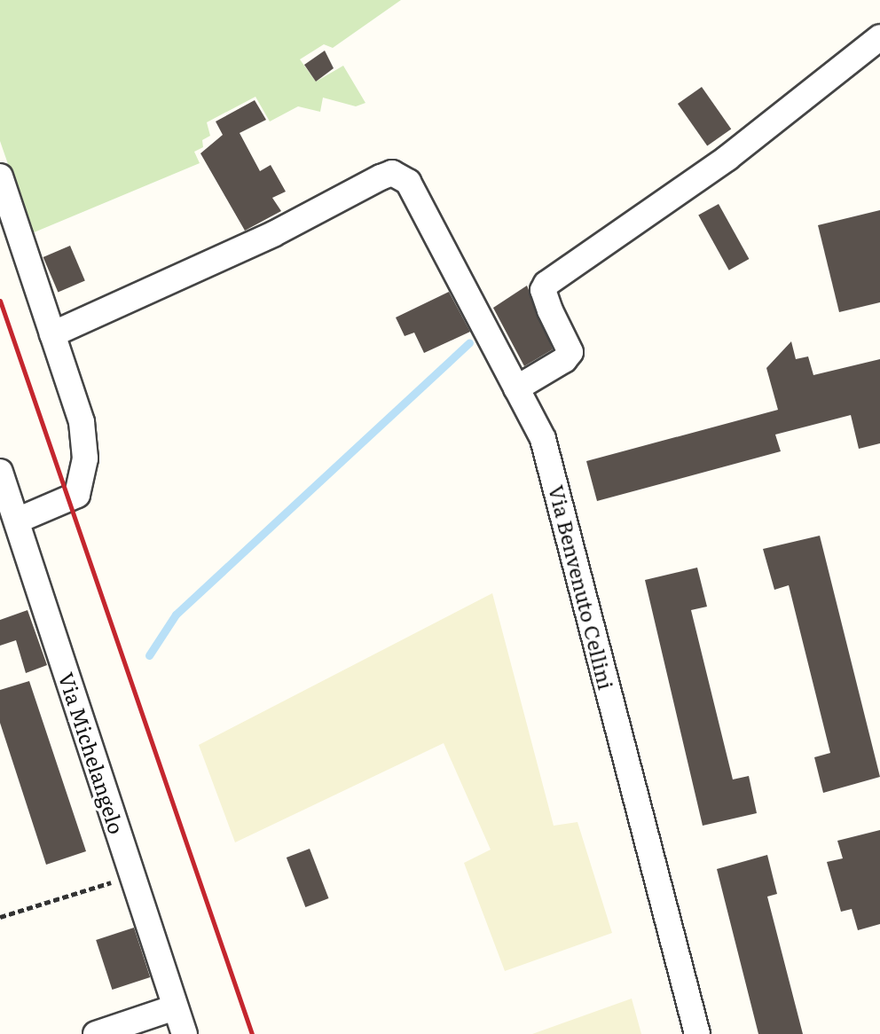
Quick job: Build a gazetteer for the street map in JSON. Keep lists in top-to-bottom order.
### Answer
{
  "streets": {
    "street": ["Via Benvenuto Cellini", "Via Michelangelo"]
  }
}
